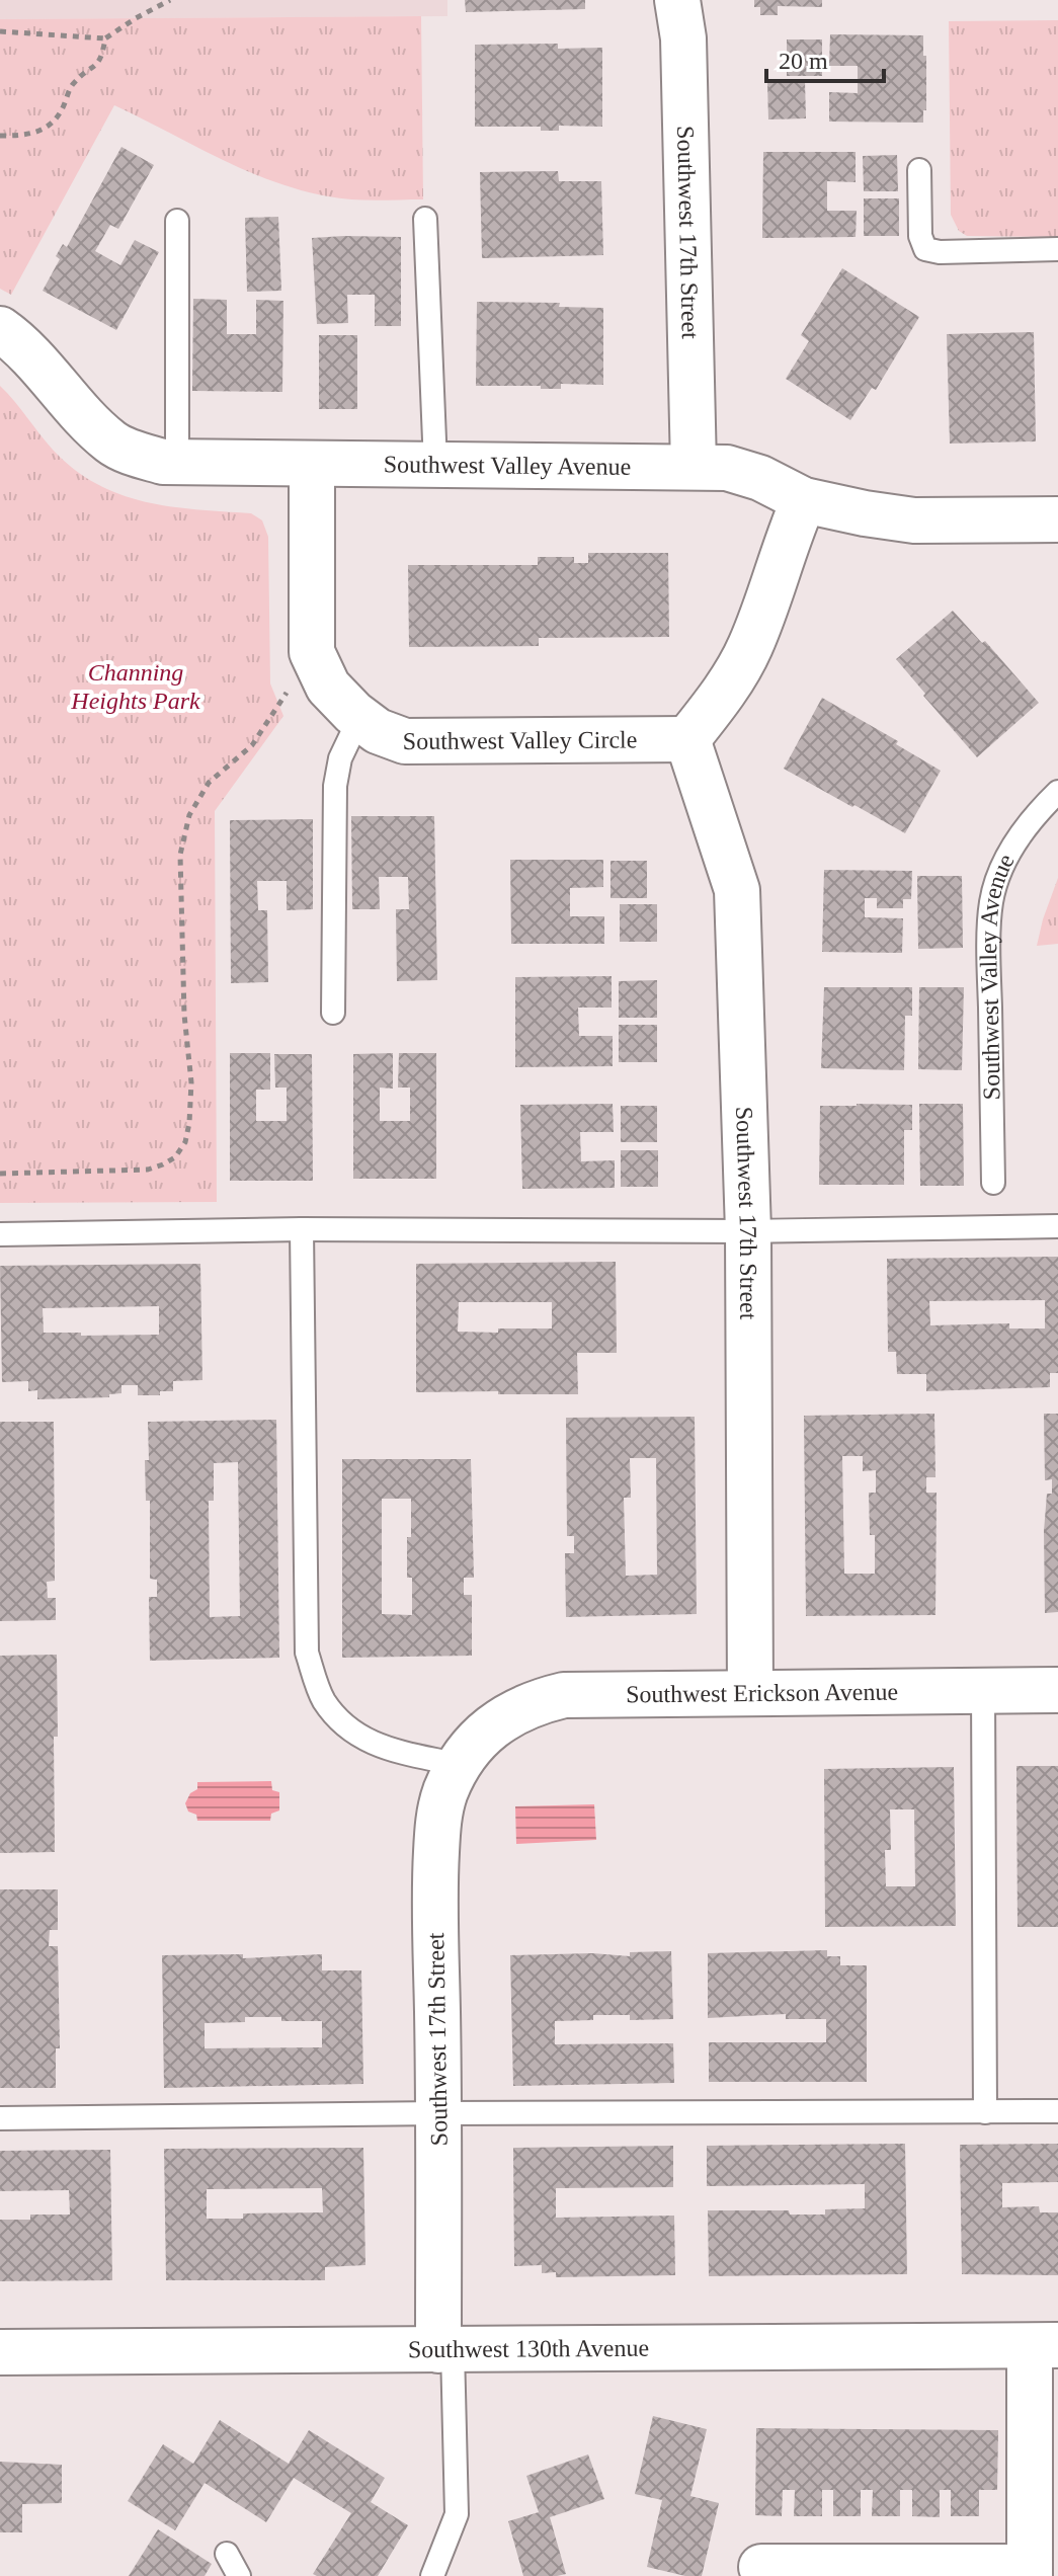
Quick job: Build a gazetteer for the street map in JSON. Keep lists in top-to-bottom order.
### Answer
{
  "streets": {
    "street": [
      "Southwest 17th Street",
      "Southwest Valley Avenue",
      "Southwest Valley Circle",
      "Southwest Erickson Avenue",
      "Southwest 130th Avenue"
    ]
  },
  "crossings": [
    ["Southwest 17th Street", "Southwest Valley Avenue"],
    ["Southwest 17th Street", "Southwest Valley Circle"],
    ["Southwest 17th Street", "Southwest Erickson Avenue"],
    ["Southwest 17th Street", "Southwest 130th Avenue"],
    ["Southwest Valley Avenue", "Southwest Valley Circle"]
  ],
  "parks": ["Channing Heights Park"],
  "scale_bar": "20 m"
}
